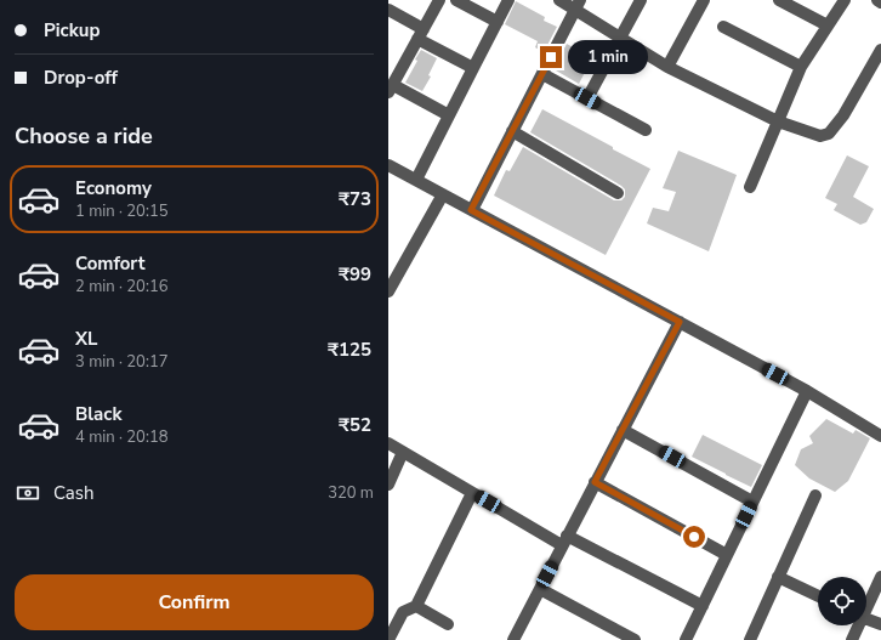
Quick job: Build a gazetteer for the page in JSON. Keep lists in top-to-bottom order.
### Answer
{
  "page": {
    "banner": ["Pickup", "Drop-off"],
    "bubble": "1 min",
    "heading": "Choose a ride",
    "list": [
      {
        "name": "Economy",
        "note": "1 min · 20:15",
        "value": "₹73"
      },
      {
        "name": "Comfort",
        "note": "2 min · 20:16",
        "value": "₹99"
      },
      {
        "name": "XL",
        "note": "3 min · 20:17",
        "value": "₹125"
      },
      {
        "name": "Black",
        "note": "4 min · 20:18",
        "value": "₹52"
      }
    ],
    "pay": ["Cash", "320 m"],
    "buttons": "Confirm"
  }
}
